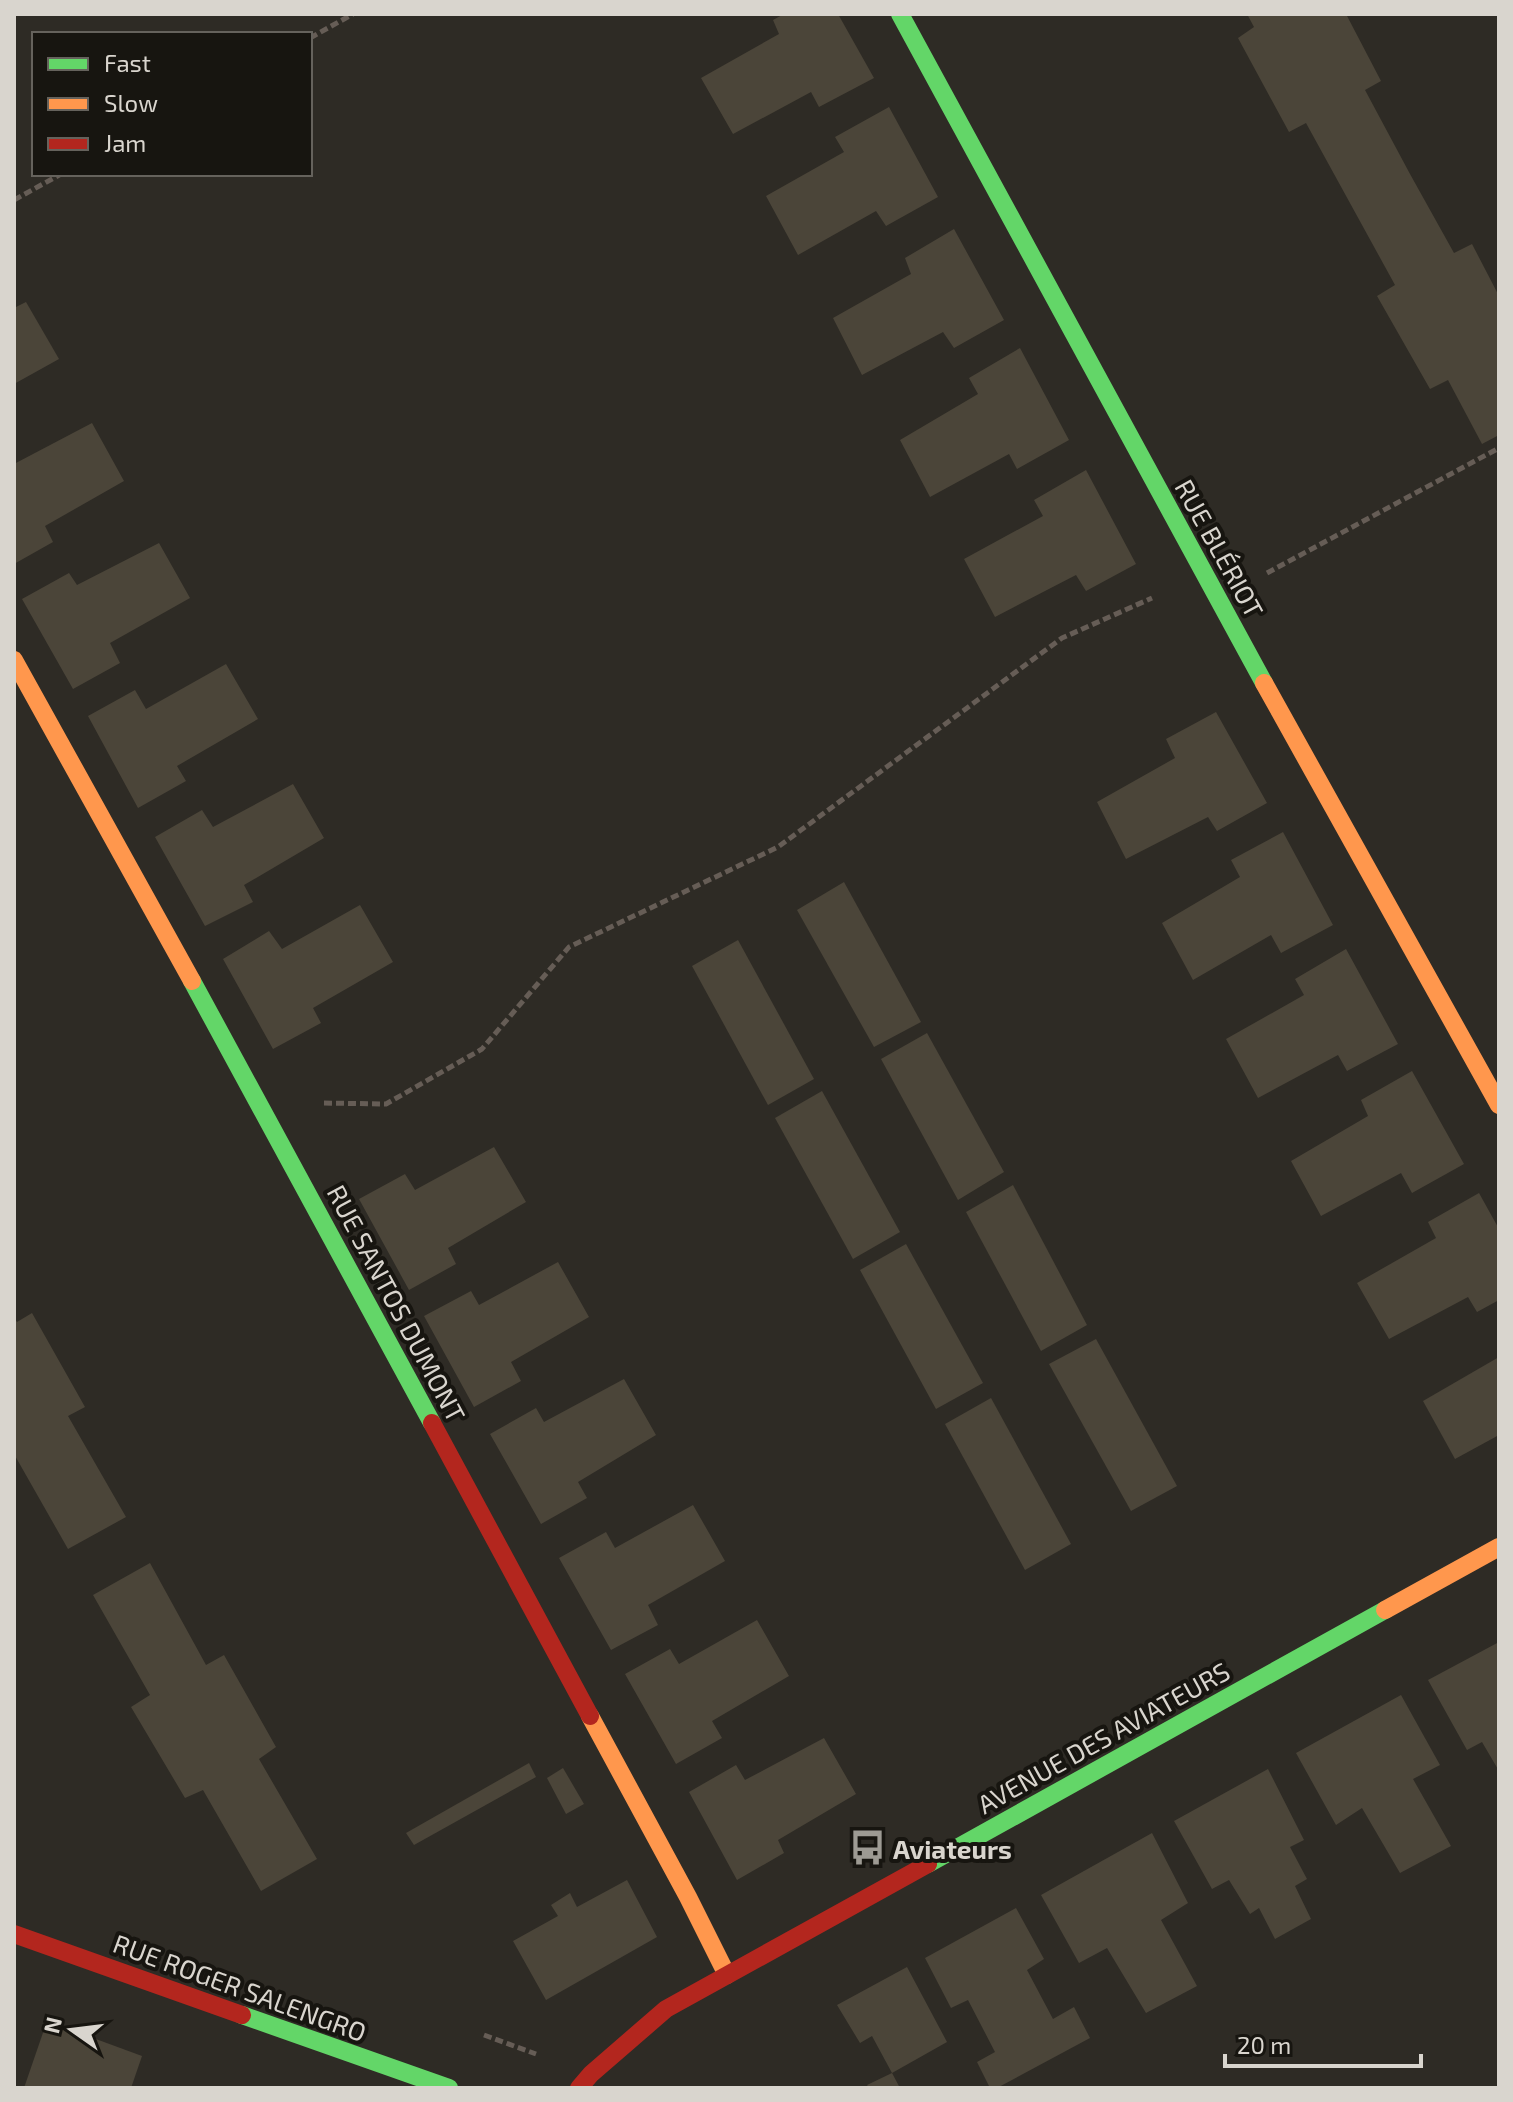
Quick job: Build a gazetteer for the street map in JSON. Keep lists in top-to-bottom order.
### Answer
{
  "streets": {
    "street": [
      "RUE BLÉRIOT",
      "RUE SANTOS DUMONT",
      "AVENUE DES AVIATEURS",
      "RUE ROGER SALENGRO"
    ]
  },
  "crossings": [
    ["RUE SANTOS DUMONT", "AVENUE DES AVIATEURS"]
  ],
  "places": {
    "bus stop": ["Aviateurs"]
  },
  "legend": ["Fast", "Slow", "Jam"],
  "scale_bar": "20 m",
  "north": "left"
}
